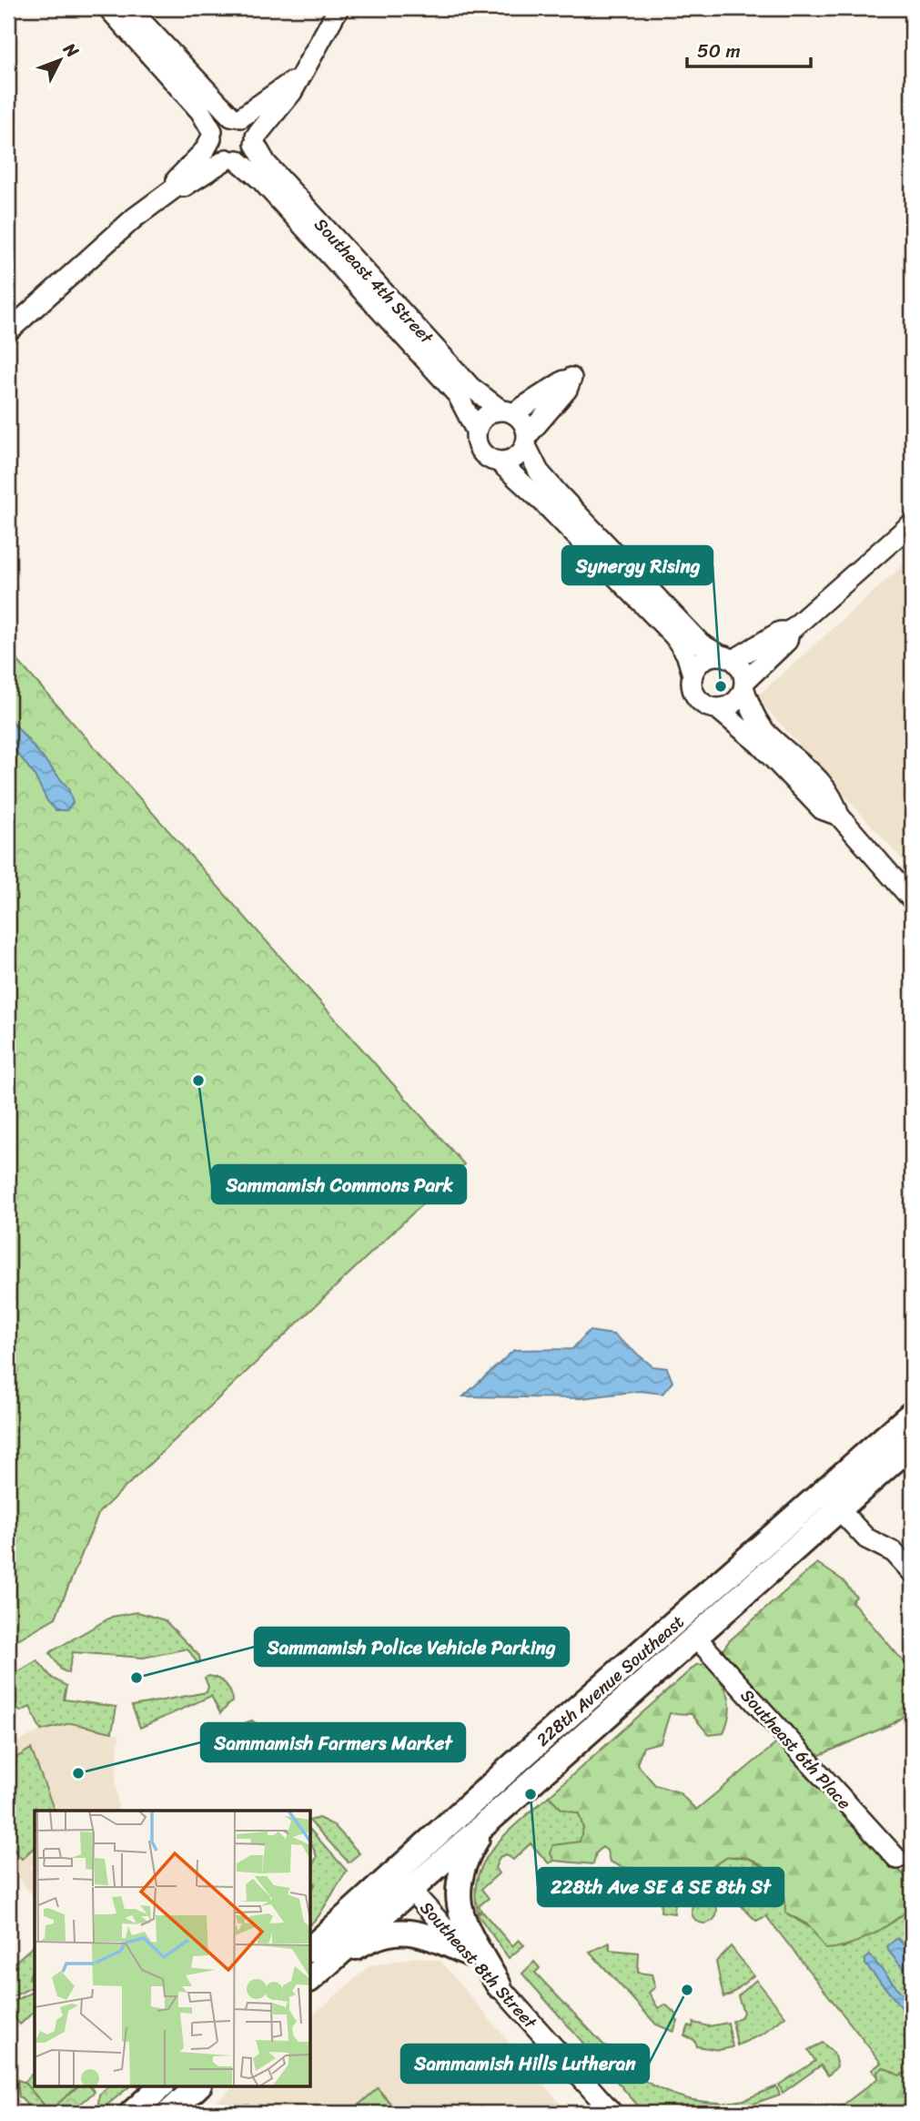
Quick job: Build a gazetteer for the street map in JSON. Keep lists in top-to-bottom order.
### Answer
{
  "streets": {
    "main road": ["228th Avenue Southeast"],
    "street": ["Southeast 4th Street", "Southeast 6th Place", "Southeast 8th Street"]
  },
  "crossings": [
    ["228th Avenue Southeast", "Southeast 6th Place"],
    ["228th Avenue Southeast", "Southeast 8th Street"]
  ],
  "places": [
    "Synergy Rising",
    "Sammamish Commons Park",
    "Sammamish Police Vehicle Parking",
    "Sammamish Farmers Market",
    "228th Ave SE & SE 8th St",
    "Sammamish Hills Lutheran"
  ],
  "scale_bar": "50 m",
  "north": "top right"
}
